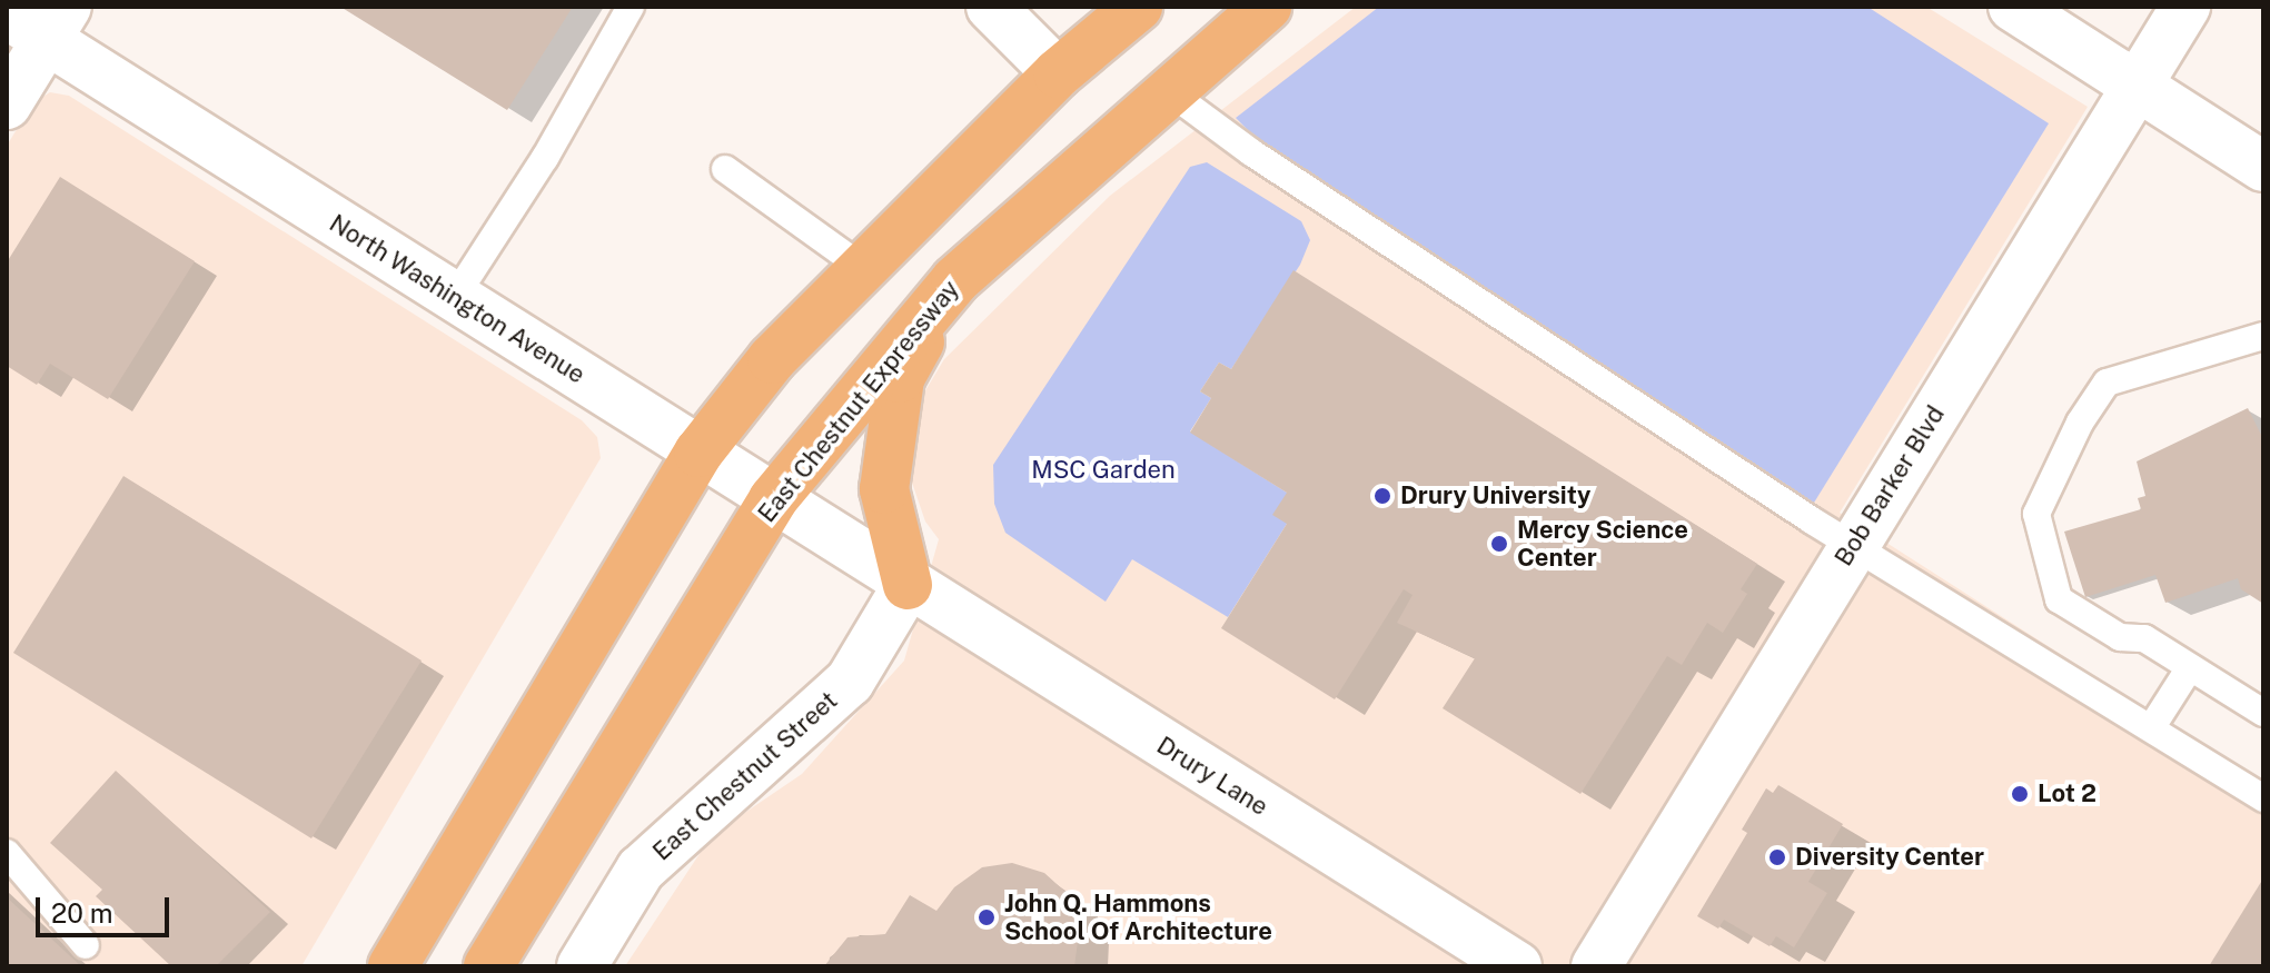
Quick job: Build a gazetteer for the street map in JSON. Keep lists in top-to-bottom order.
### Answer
{
  "streets": {
    "main road": ["East Chestnut Expressway"],
    "street": [
      "North Washington Avenue",
      "Bob Barker Blvd",
      "East Chestnut Street",
      "Drury Lane"
    ]
  },
  "crossings": [
    ["North Washington Avenue", "East Chestnut Expressway"],
    ["North Washington Avenue", "East Chestnut Street"],
    ["North Washington Avenue", "Drury Lane"],
    ["East Chestnut Street", "Drury Lane"]
  ],
  "parks": ["MSC Garden"],
  "places": [
    "Drury University",
    "Mercy Science Center",
    "Lot 2",
    "Diversity Center",
    "John Q. Hammons School Of Architecture"
  ],
  "scale_bar": "20 m"
}
